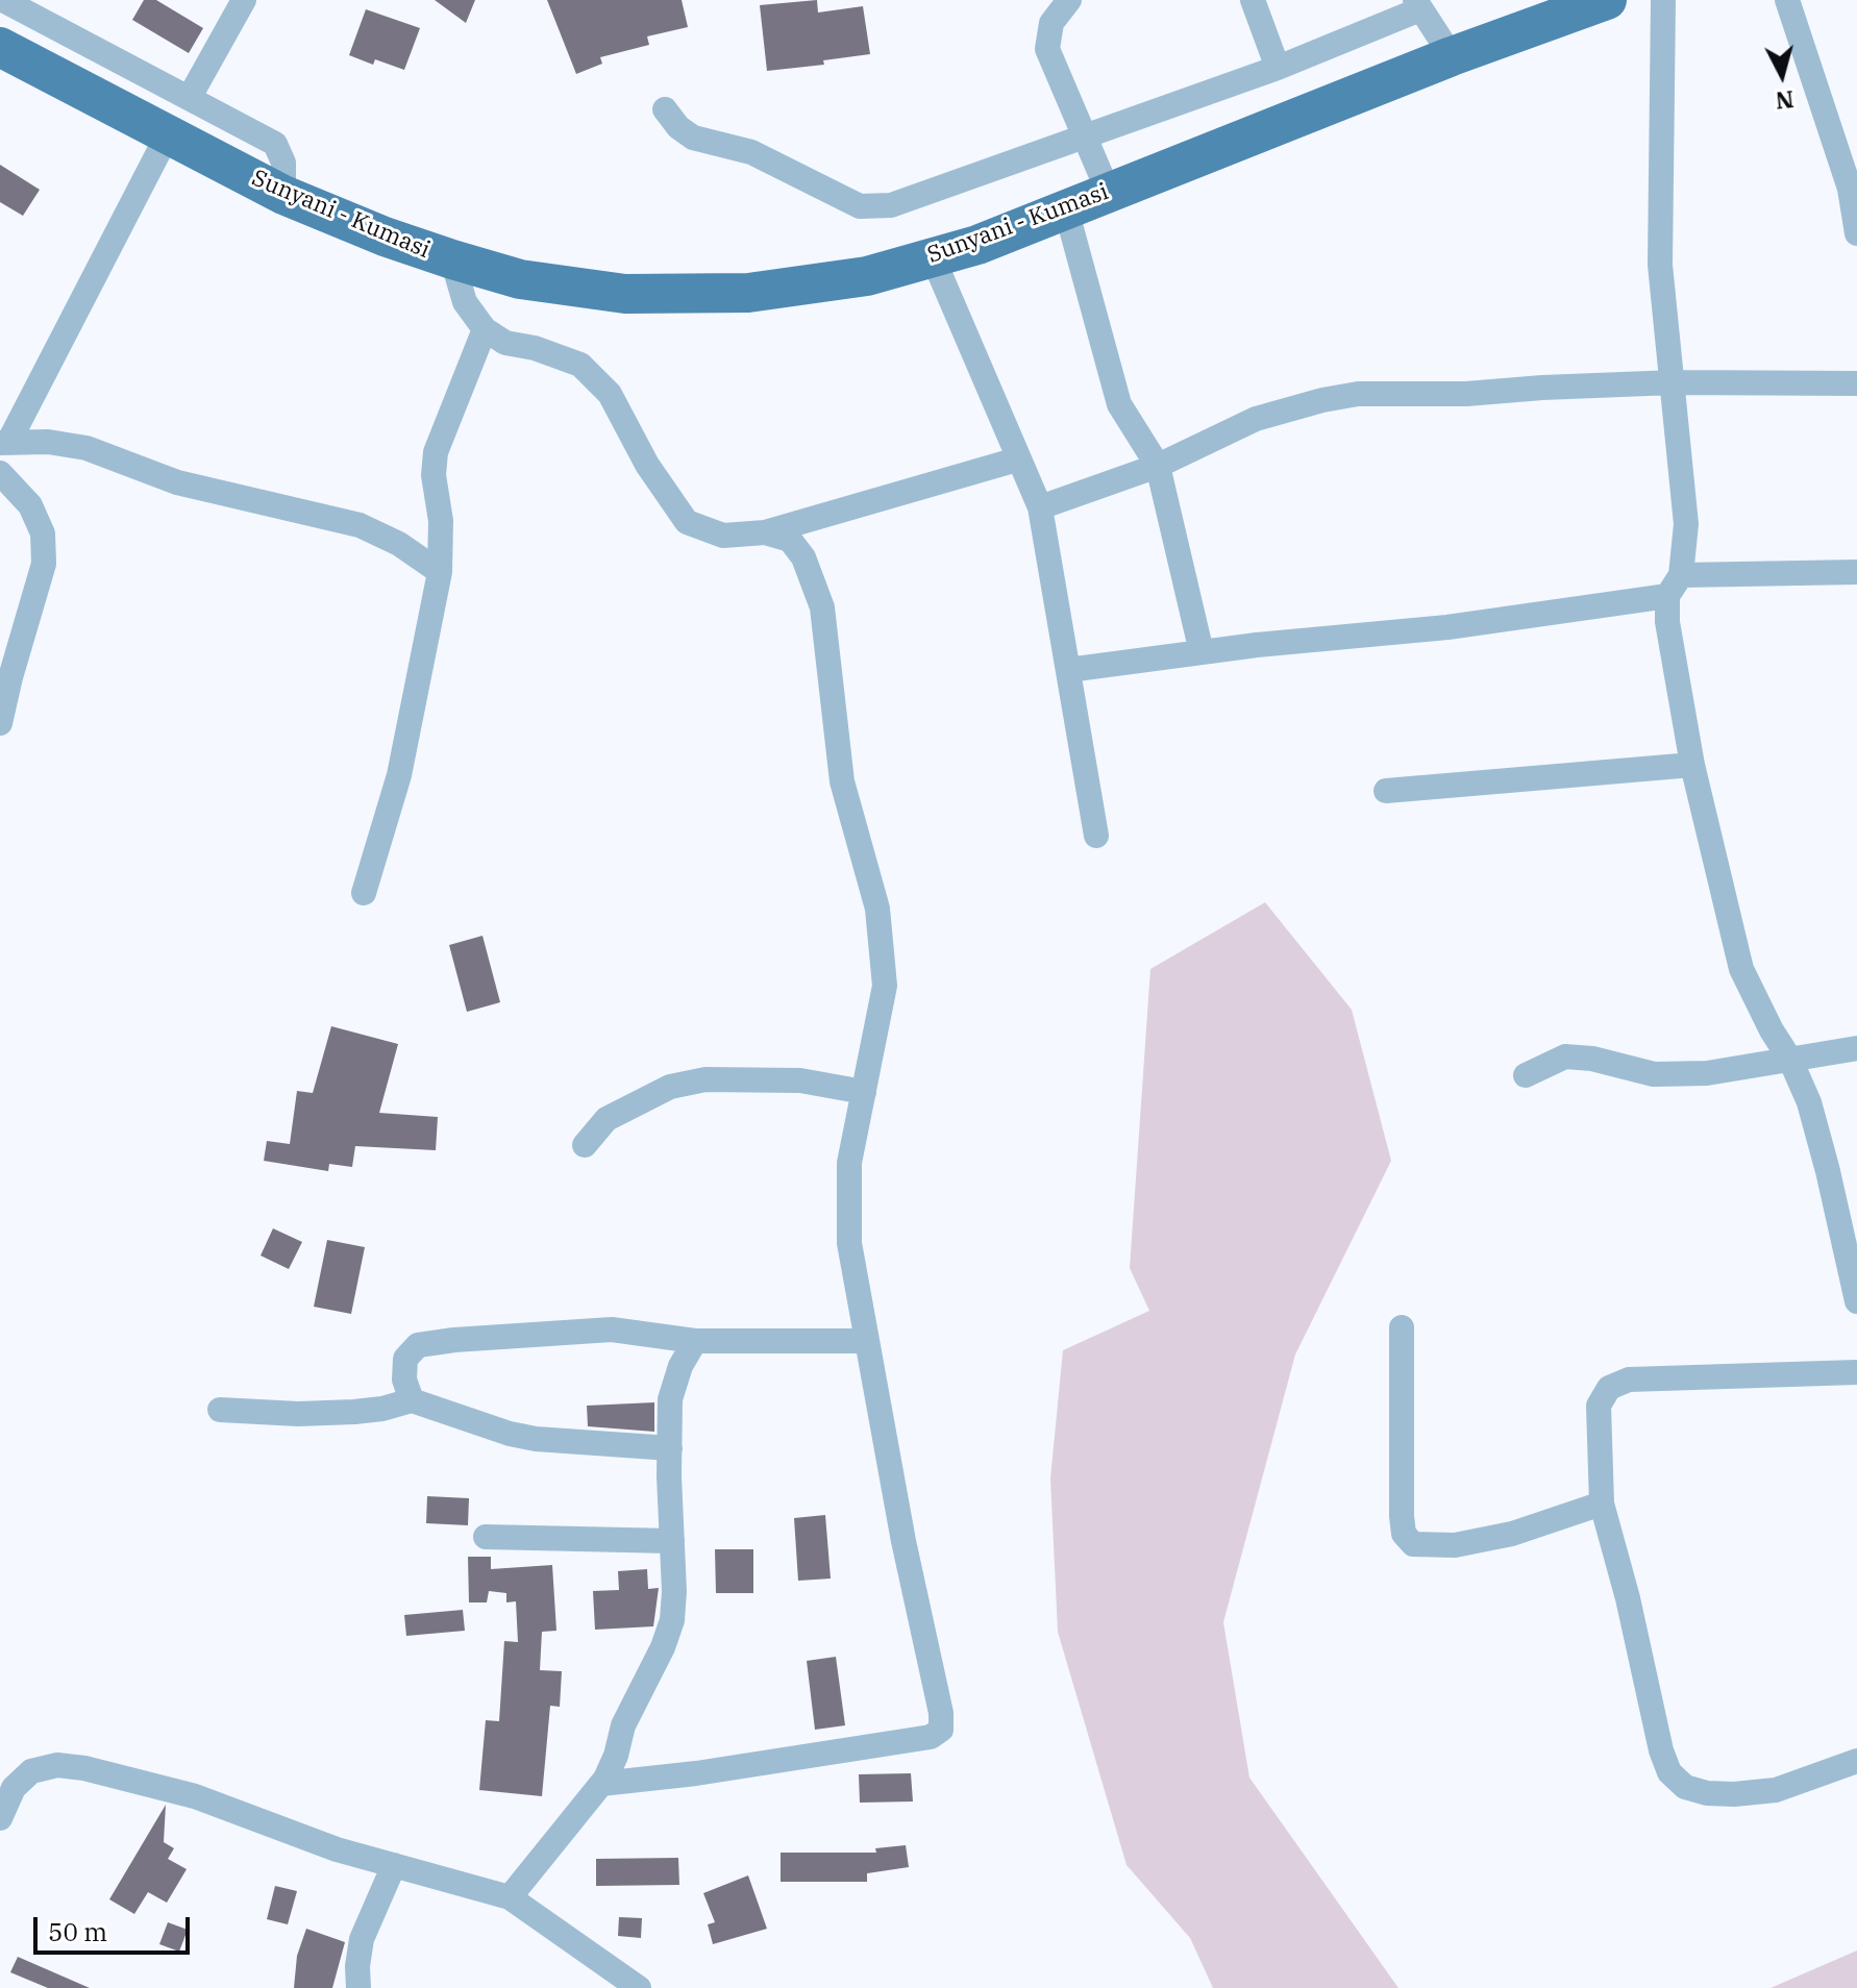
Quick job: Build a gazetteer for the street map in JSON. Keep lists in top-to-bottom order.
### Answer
{
  "streets": {
    "main road": ["Sunyani - Kumasi"]
  },
  "scale_bar": "50 m",
  "north": "bottom"
}
